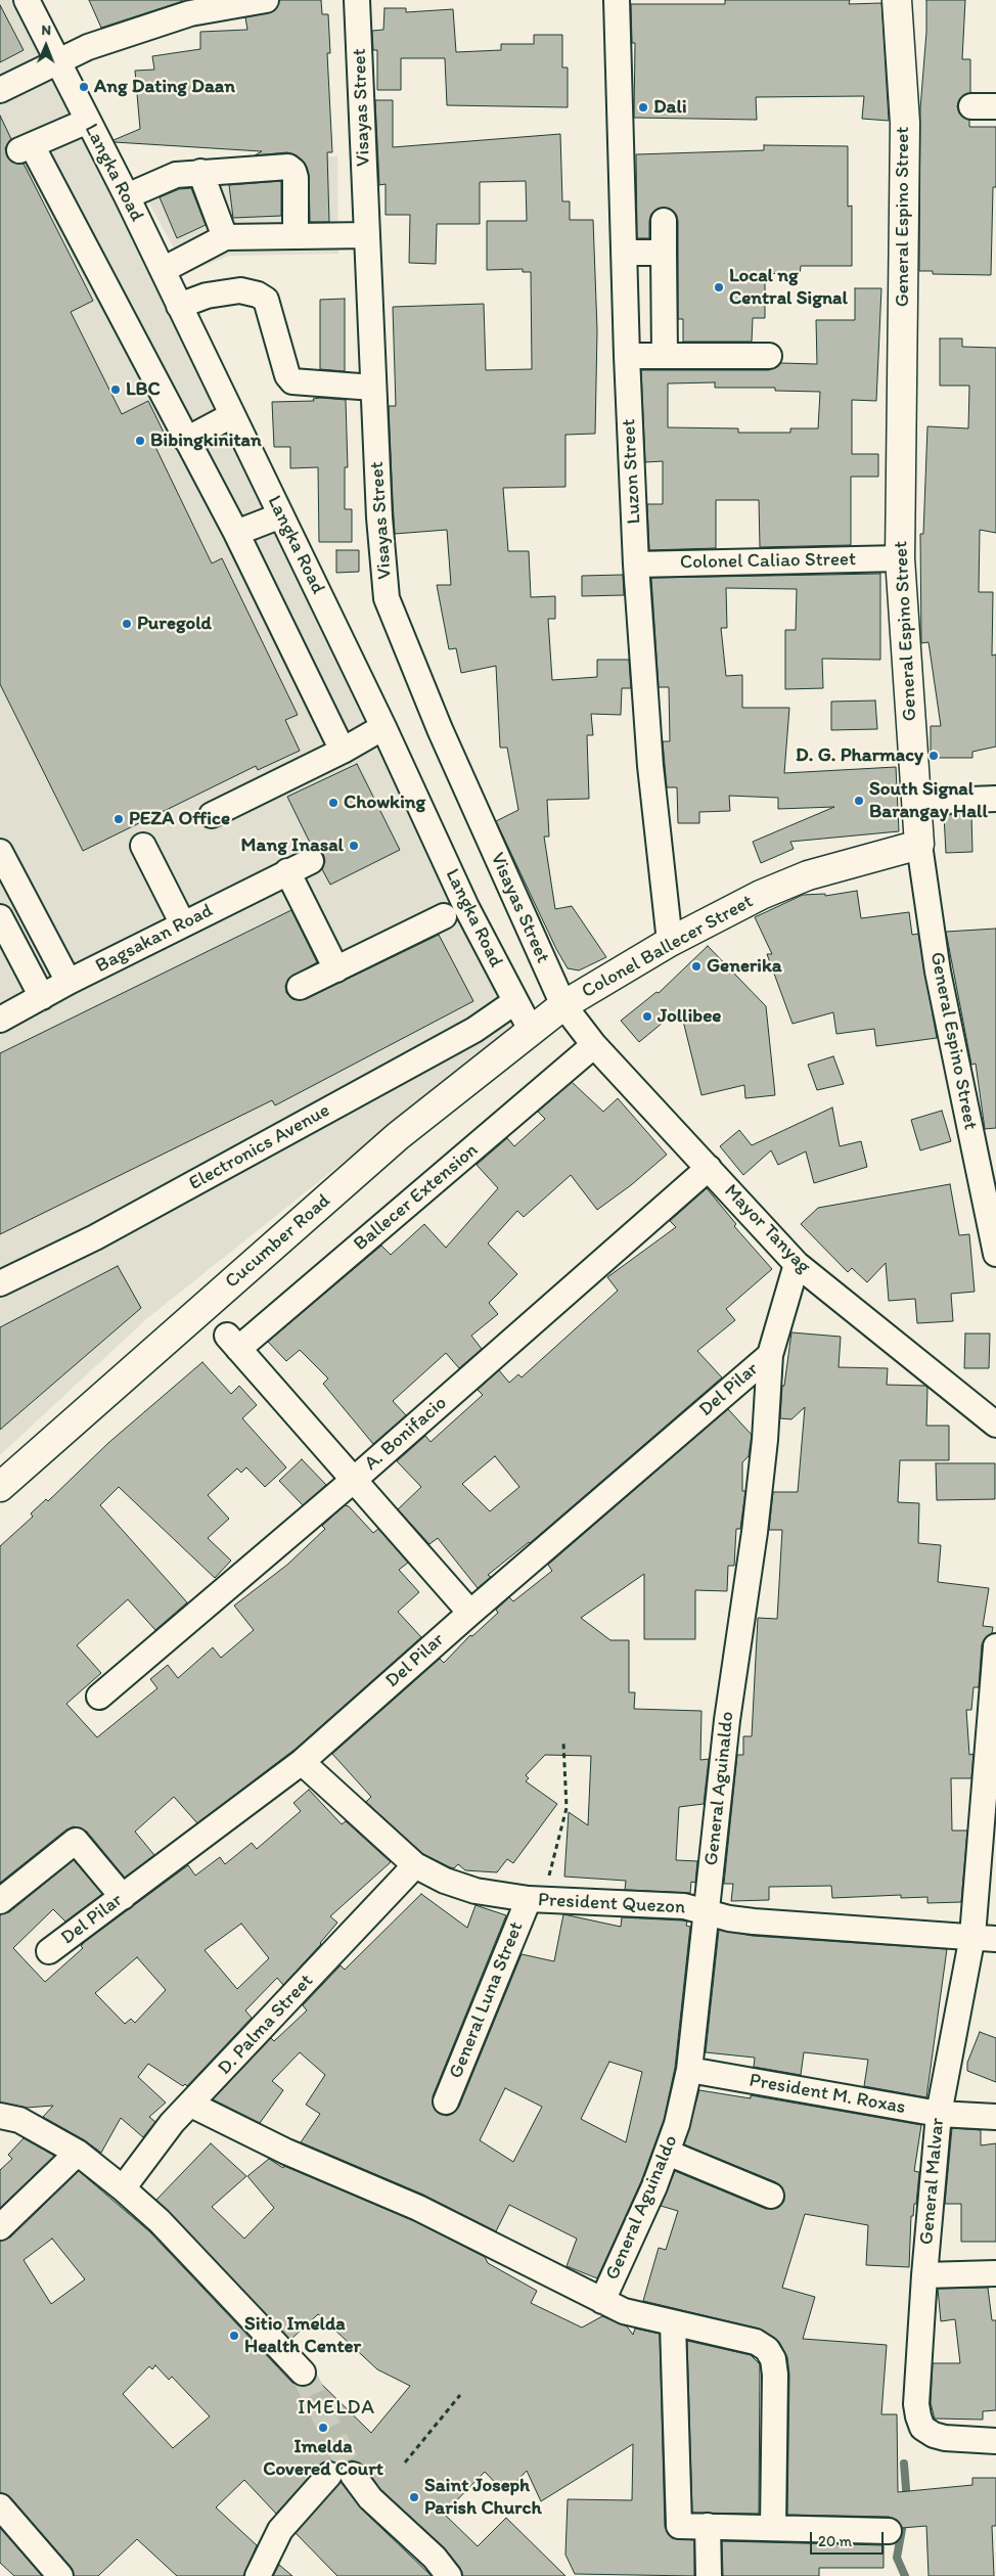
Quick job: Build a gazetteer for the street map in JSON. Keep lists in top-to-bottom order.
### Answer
{
  "streets": {
    "main road": ["General Espino Street", "Colonel Ballecer Street", "Cucumber Road"],
    "street": [
      "Visayas Street",
      "Langka Road",
      "Luzon Street",
      "Colonel Caliao Street",
      "Bagsakan Road",
      "Electronics Avenue",
      "Ballecer Extension",
      "Mayor Tanyag",
      "Del Pilar",
      "A. Bonifacio",
      "General Aguinaldo",
      "President Quezon",
      "General Luna Street",
      "D. Palma Street",
      "President M. Roxas",
      "General Malvar"
    ]
  },
  "crossings": [
    ["Visayas Street", "Colonel Ballecer Street"],
    ["Visayas Street", "Mayor Tanyag"],
    ["Visayas Street", "Cucumber Road"],
    ["Langka Road", "Electronics Avenue"],
    ["Langka Road", "Cucumber Road"],
    ["General Espino Street", "Colonel Caliao Street"],
    ["General Espino Street", "Colonel Ballecer Street"],
    ["Luzon Street", "Colonel Caliao Street"],
    ["Luzon Street", "Colonel Ballecer Street"],
    ["Colonel Ballecer Street", "Mayor Tanyag"],
    ["Colonel Ballecer Street", "Cucumber Road"],
    ["Ballecer Extension", "Mayor Tanyag"],
    ["Ballecer Extension", "A. Bonifacio"],
    ["Mayor Tanyag", "Cucumber Road"],
    ["Mayor Tanyag", "A. Bonifacio"],
    ["Mayor Tanyag", "General Aguinaldo"],
    ["Del Pilar", "General Aguinaldo"],
    ["Del Pilar", "President Quezon"],
    ["General Aguinaldo", "President Quezon"],
    ["General Aguinaldo", "President M. Roxas"],
    ["President Quezon", "General Luna Street"],
    ["President Quezon", "D. Palma Street"],
    ["President Quezon", "General Malvar"],
    ["President M. Roxas", "General Malvar"]
  ],
  "districts": ["IMELDA"],
  "places": [
    "Ang Dating Daan",
    "Dali",
    "Local ng Central Signal",
    "LBC",
    "Bibingkinitan",
    "Puregold",
    "D. G. Pharmacy",
    "South Signal Barangay Hall",
    "Chowking",
    "PEZA Office",
    "Mang Inasal",
    "Generika",
    "Jollibee",
    "Sitio Imelda Health Center",
    "Imelda Covered Court",
    "Saint Joseph Parish Church"
  ],
  "scale_bar": "20 m",
  "north": "top"
}
